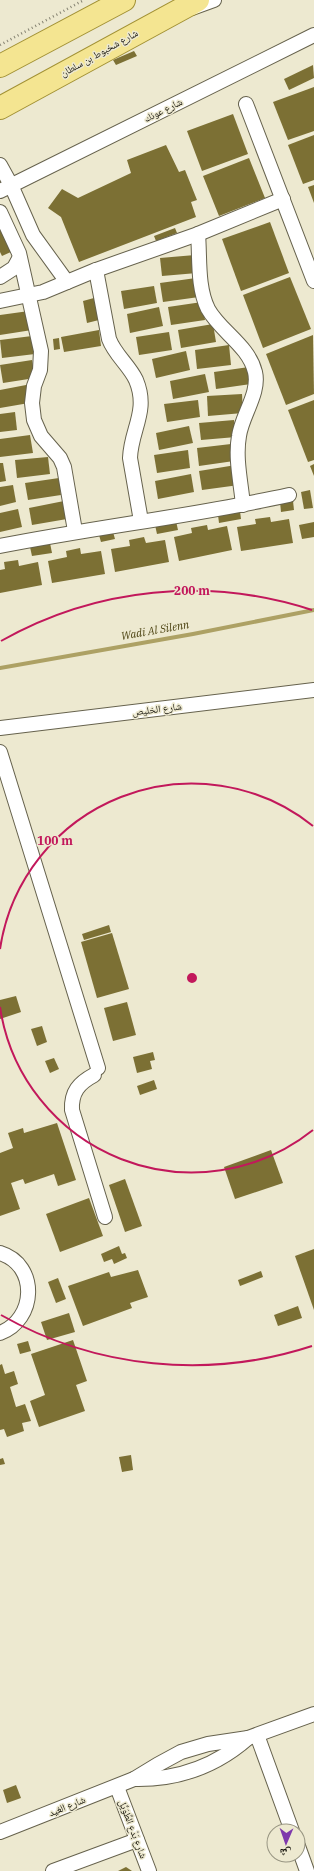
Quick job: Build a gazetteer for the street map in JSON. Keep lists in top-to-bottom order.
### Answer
{
  "streets": {
    "main road": ["شارع شخبوط بن سلطان"],
    "street": [
      "شارع عونك",
      "شارع الخليص",
      "شارع الغيد",
      "شارع بَدْع الطِّوَيِّل"
    ]
  },
  "crossings": [
    ["شارع الغيد", "شارع بَدْع الطِّوَيِّل"]
  ],
  "water": ["Wadi Al Silenn"],
  "north": "bottom",
  "rings": ["200 m", "100 m"]
}
